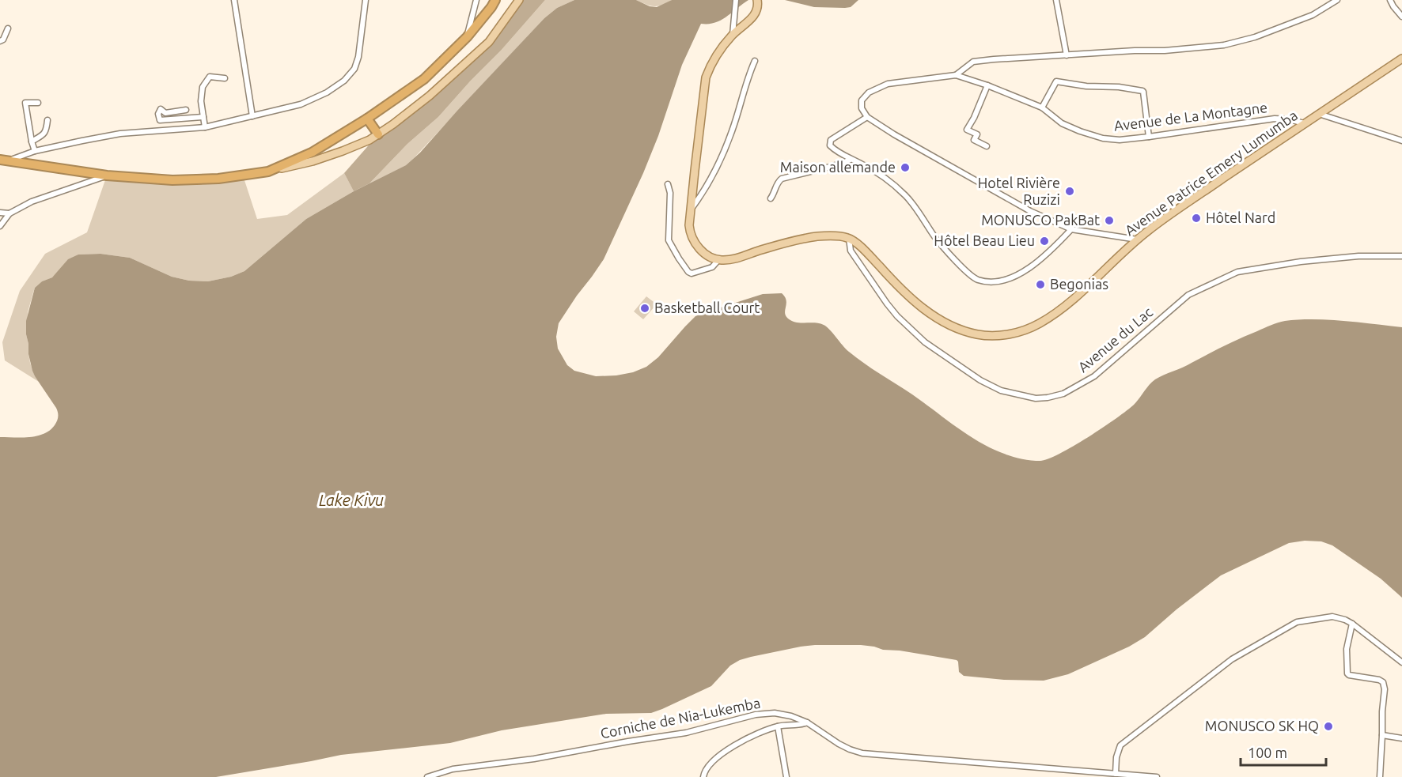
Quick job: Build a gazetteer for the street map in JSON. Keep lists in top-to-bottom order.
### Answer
{
  "streets": {
    "main road": ["Avenue Patrice Emery Lumumba"],
    "street": ["Avenue de La Montagne", "Avenue du Lac", "Corniche de Nia-Lukemba"]
  },
  "crossings": [
    ["Avenue de La Montagne", "Avenue Patrice Emery Lumumba"],
    ["Avenue Patrice Emery Lumumba", "Avenue du Lac"]
  ],
  "water": ["Lake Kivu"],
  "places": [
    "Maison allemande",
    "Hotel Rivière Ruzizi",
    "Hôtel Nard",
    "MONUSCO PakBat",
    "Hôtel Beau Lieu",
    "Begonias",
    "Basketball Court",
    "MONUSCO SK HQ"
  ],
  "scale_bar": "100 m"
}
